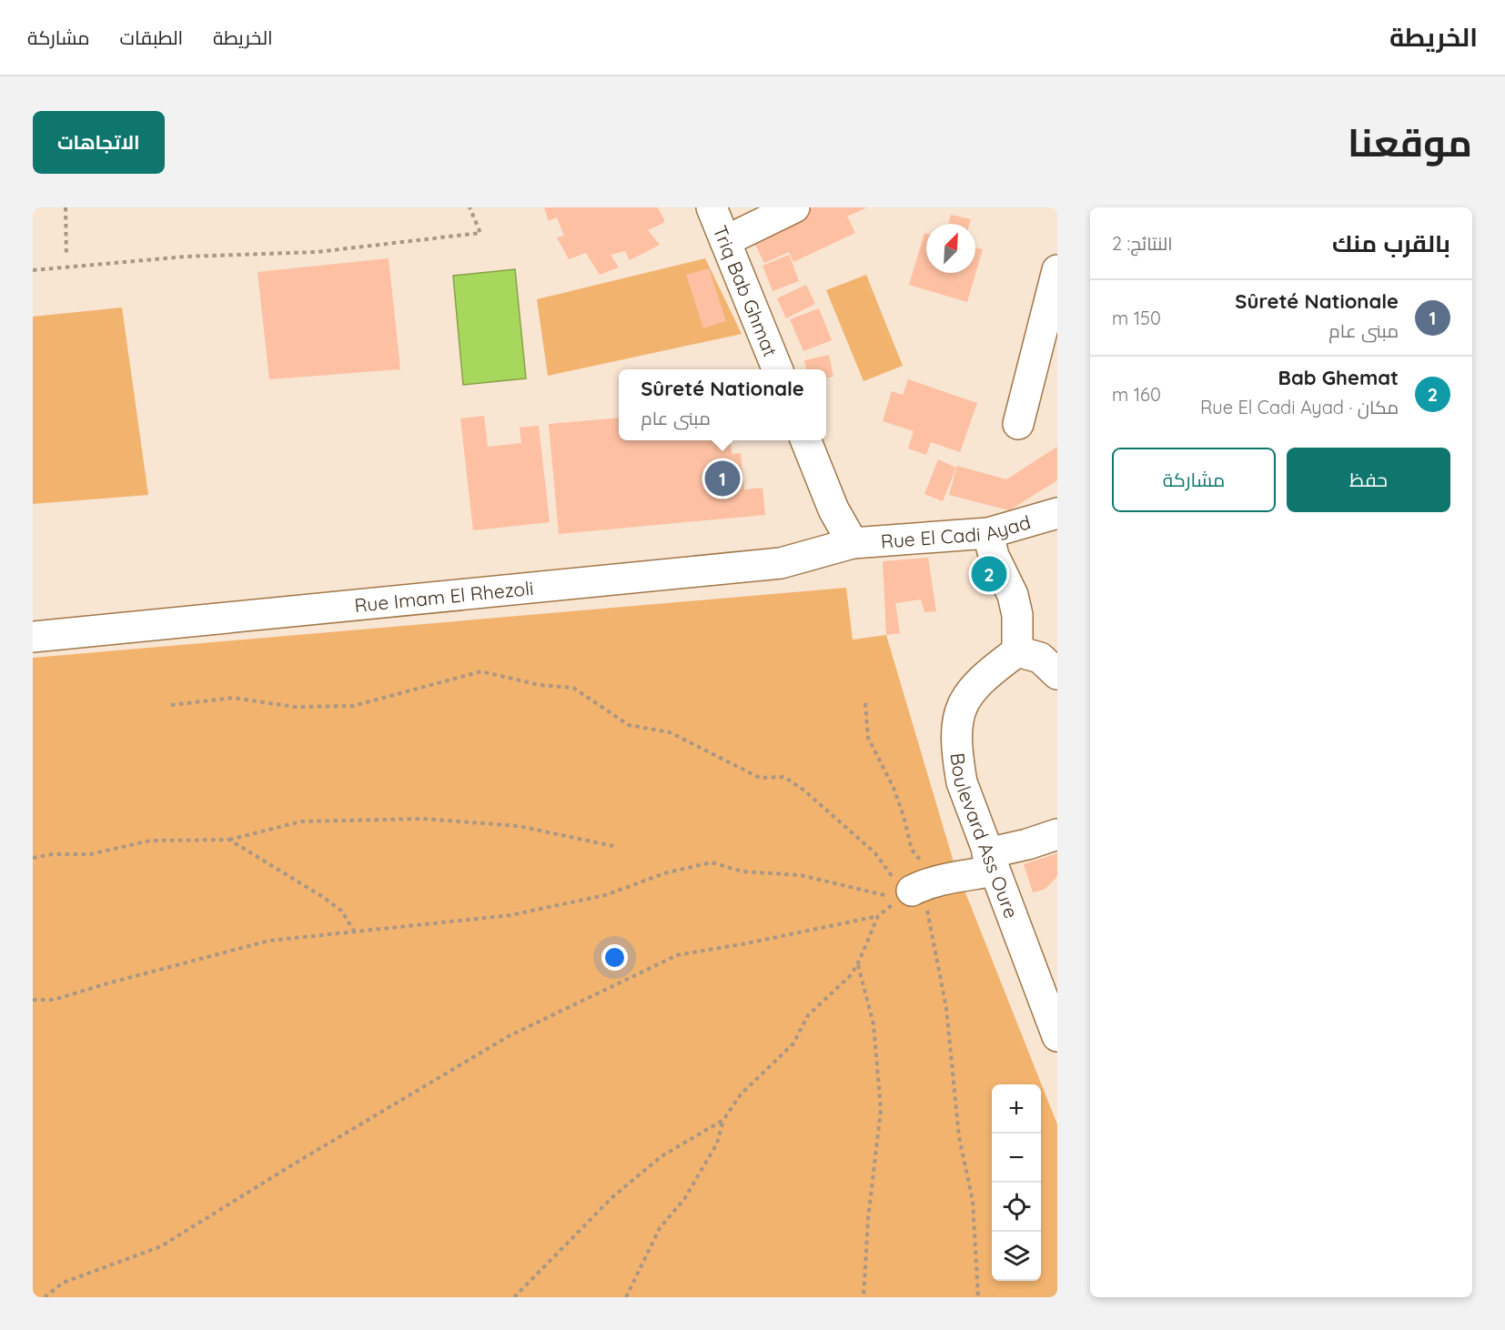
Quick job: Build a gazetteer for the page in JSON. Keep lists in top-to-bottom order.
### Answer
{
  "streets": {
    "street": [
      "Triq Bab Ghmat",
      "Rue El Cadi Ayad",
      "Rue Imam El Rhezoli",
      "Boulevard Ass Oure"
    ]
  },
  "crossings": [
    ["Rue El Cadi Ayad", "Rue Imam El Rhezoli"]
  ],
  "north": "top right",
  "page": {
    "header": "الخريطة",
    "nav": ["الخريطة", "الطبقات", "مشاركة"],
    "title": "موقعنا",
    "buttons": [
      "الاتجاهات",
      ["حفظ", "مشاركة"]
    ],
    "heading": ["بالقرب منك", "النتائج: 2"],
    "list": [
      {
        "mark": "1",
        "name": "Sûreté Nationale",
        "note": "مبنى عام",
        "value": "150 m"
      },
      {
        "mark": "2",
        "name": "Bab Ghemat",
        "note": "مكان · Rue El Cadi Ayad",
        "value": "160 m"
      }
    ],
    "popup": ["Sûreté Nationale", "مبنى عام"],
    "pins": ["1", "2"],
    "map_buttons": ["+", "−"]
  }
}
